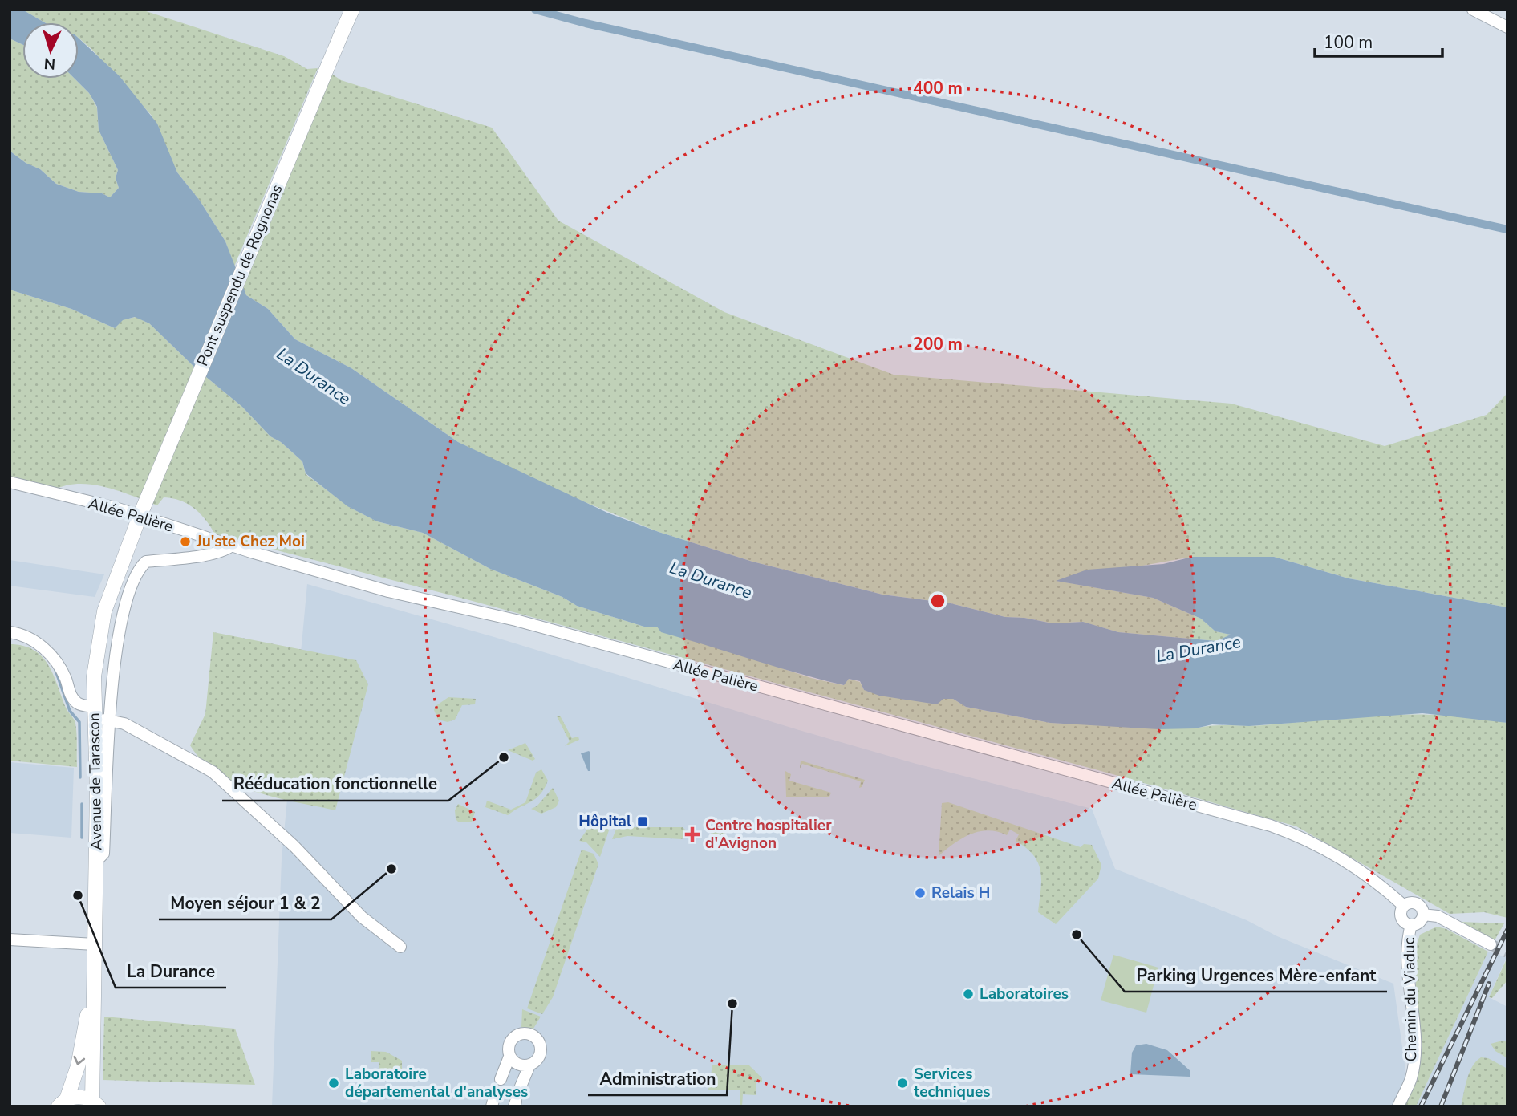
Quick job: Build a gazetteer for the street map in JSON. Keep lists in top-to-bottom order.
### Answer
{
  "streets": {
    "main road": ["Pont suspendu de Rognonas", "Avenue de Tarascon"],
    "street": ["Allée Palière", "Chemin du Viaduc"]
  },
  "crossings": [
    ["Pont suspendu de Rognonas", "Avenue de Tarascon"],
    ["Allée Palière", "Chemin du Viaduc"]
  ],
  "water": ["La Durance"],
  "places": {
    "other": [
      "Ju'ste Chez Moi",
      "Rééducation fonctionnelle",
      "Moyen séjour 1 & 2",
      "Relais H",
      "La Durance",
      "Parking Urgences Mère-enfant",
      "Laboratoires",
      "Administration",
      "Laboratoire départemental d'analyses",
      "Services techniques"
    ],
    "transit": ["Hôpital"],
    "health": ["Centre hospitalier d'Avignon"]
  },
  "scale_bar": "100 m",
  "north": "bottom",
  "rings": ["400 m", "200 m"]
}
